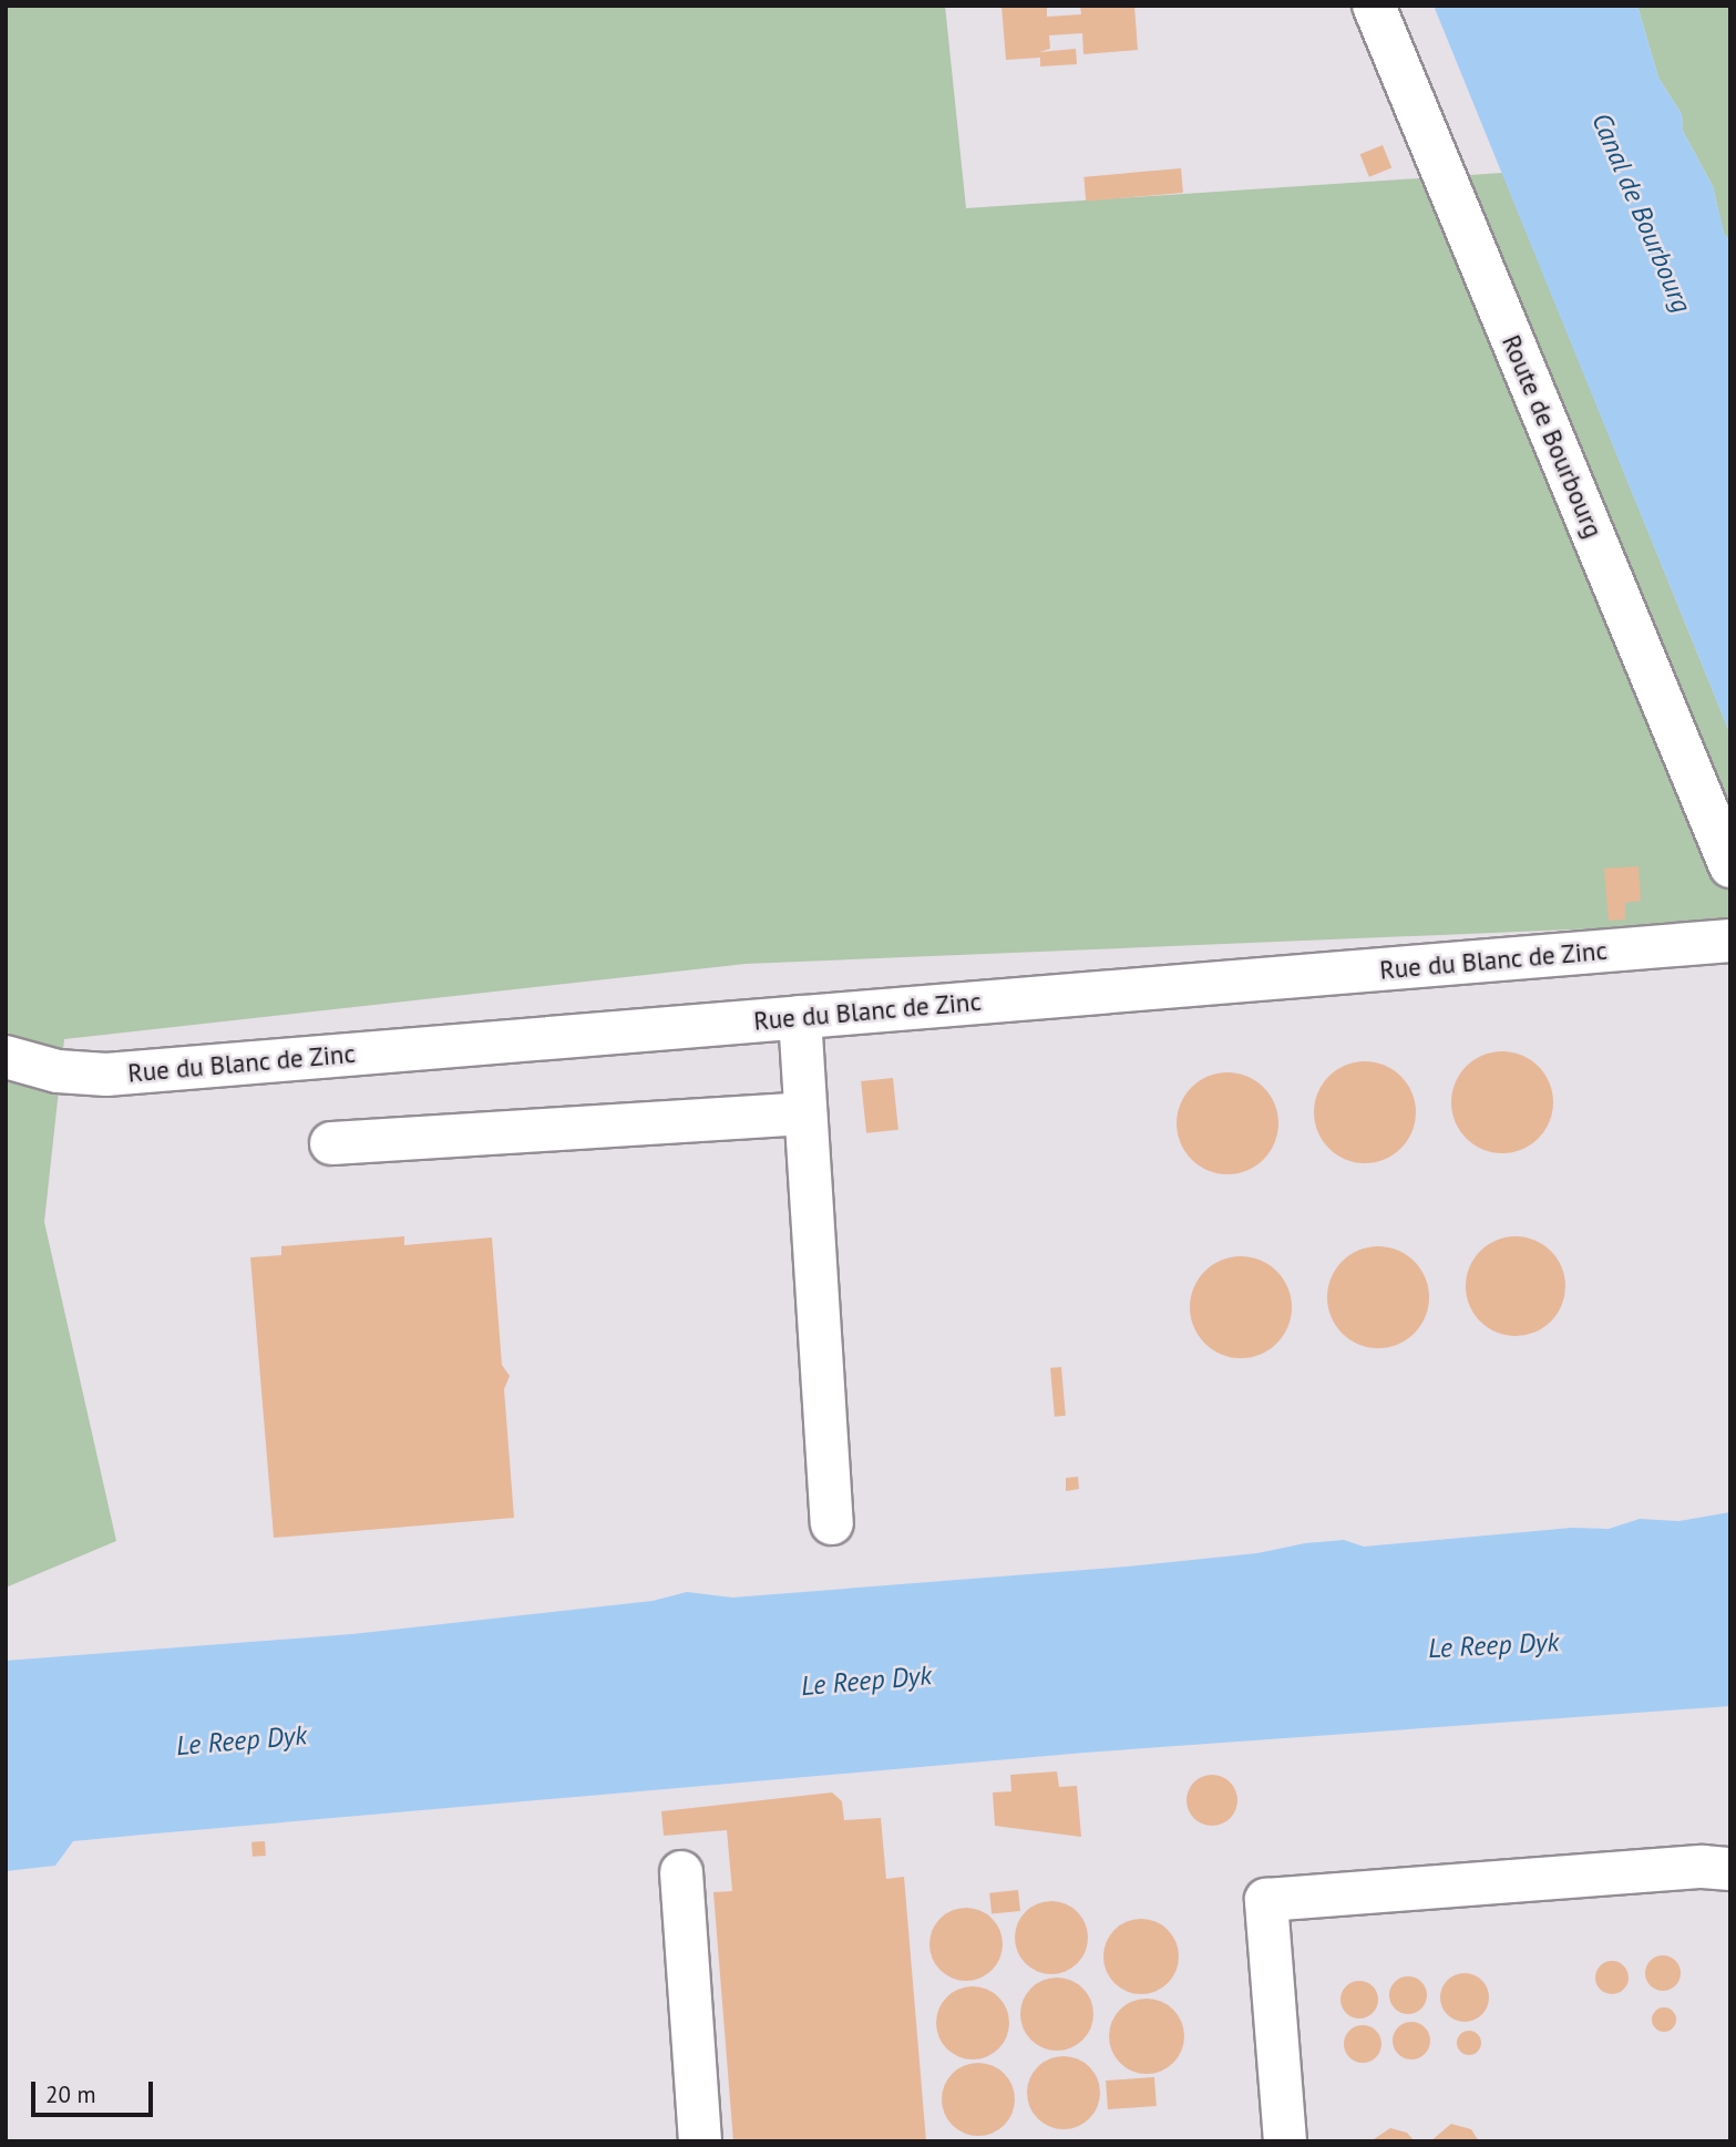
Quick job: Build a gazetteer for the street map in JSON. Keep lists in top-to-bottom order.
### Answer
{
  "streets": {
    "main road": ["Route de Bourbourg", "Rue du Blanc de Zinc"]
  },
  "water": ["Canal de Bourbourg", "Le Reep Dyk"],
  "scale_bar": "20 m"
}
